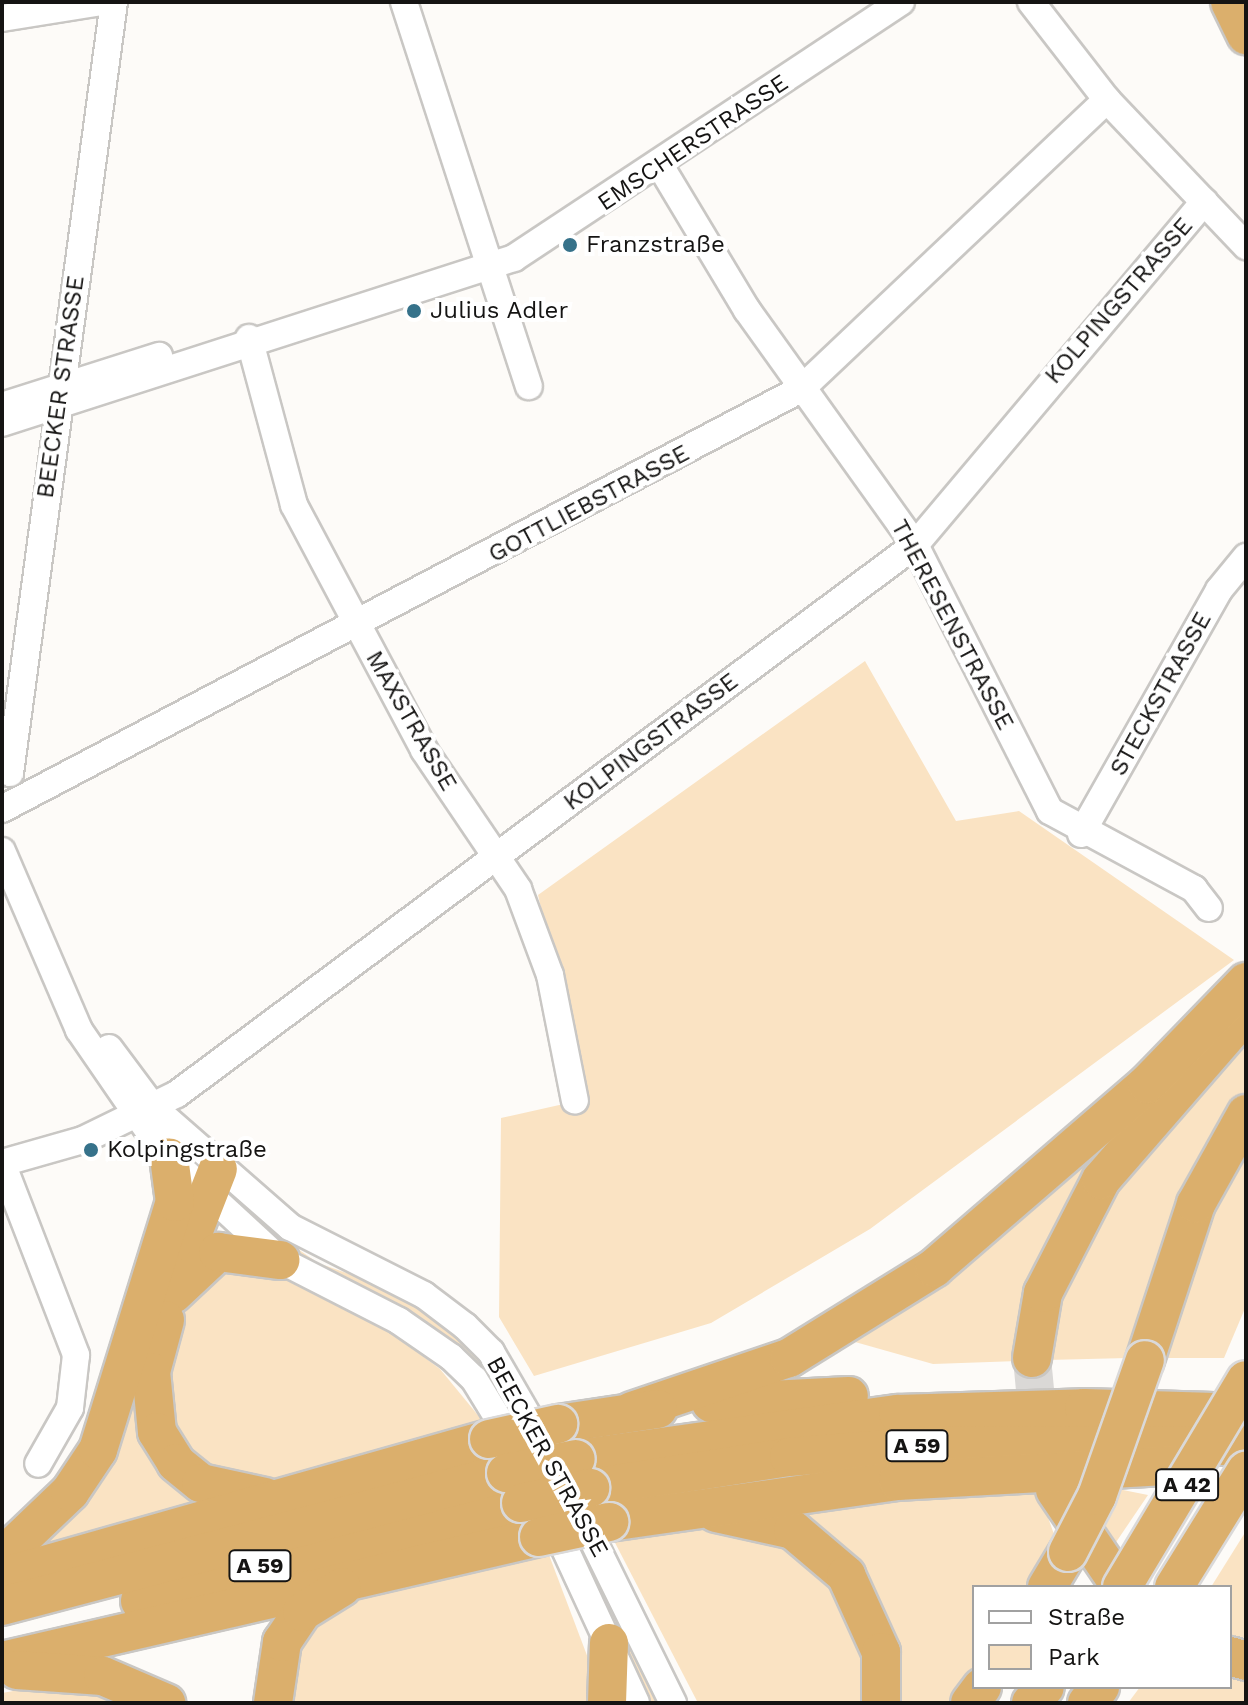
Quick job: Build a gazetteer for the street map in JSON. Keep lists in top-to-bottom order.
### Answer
{
  "streets": {
    "highway": ["A 59", "A 42"],
    "street": [
      "EMSCHERSTRASSE",
      "KOLPINGSTRASSE",
      "BEECKER STRASSE",
      "GOTTLIEBSTRASSE",
      "THERESENSTRASSE",
      "STECKSTRASSE",
      "MAXSTRASSE"
    ]
  },
  "crossings": [
    ["EMSCHERSTRASSE", "BEECKER STRASSE"],
    ["EMSCHERSTRASSE", "THERESENSTRASSE"],
    ["EMSCHERSTRASSE", "MAXSTRASSE"],
    ["KOLPINGSTRASSE", "BEECKER STRASSE"],
    ["KOLPINGSTRASSE", "THERESENSTRASSE"],
    ["KOLPINGSTRASSE", "MAXSTRASSE"],
    ["GOTTLIEBSTRASSE", "THERESENSTRASSE"],
    ["GOTTLIEBSTRASSE", "MAXSTRASSE"],
    ["THERESENSTRASSE", "STECKSTRASSE"]
  ],
  "places": ["Franzstraße", "Julius Adler", "Kolpingstraße"],
  "legend": ["Straße", "Park"]
}
